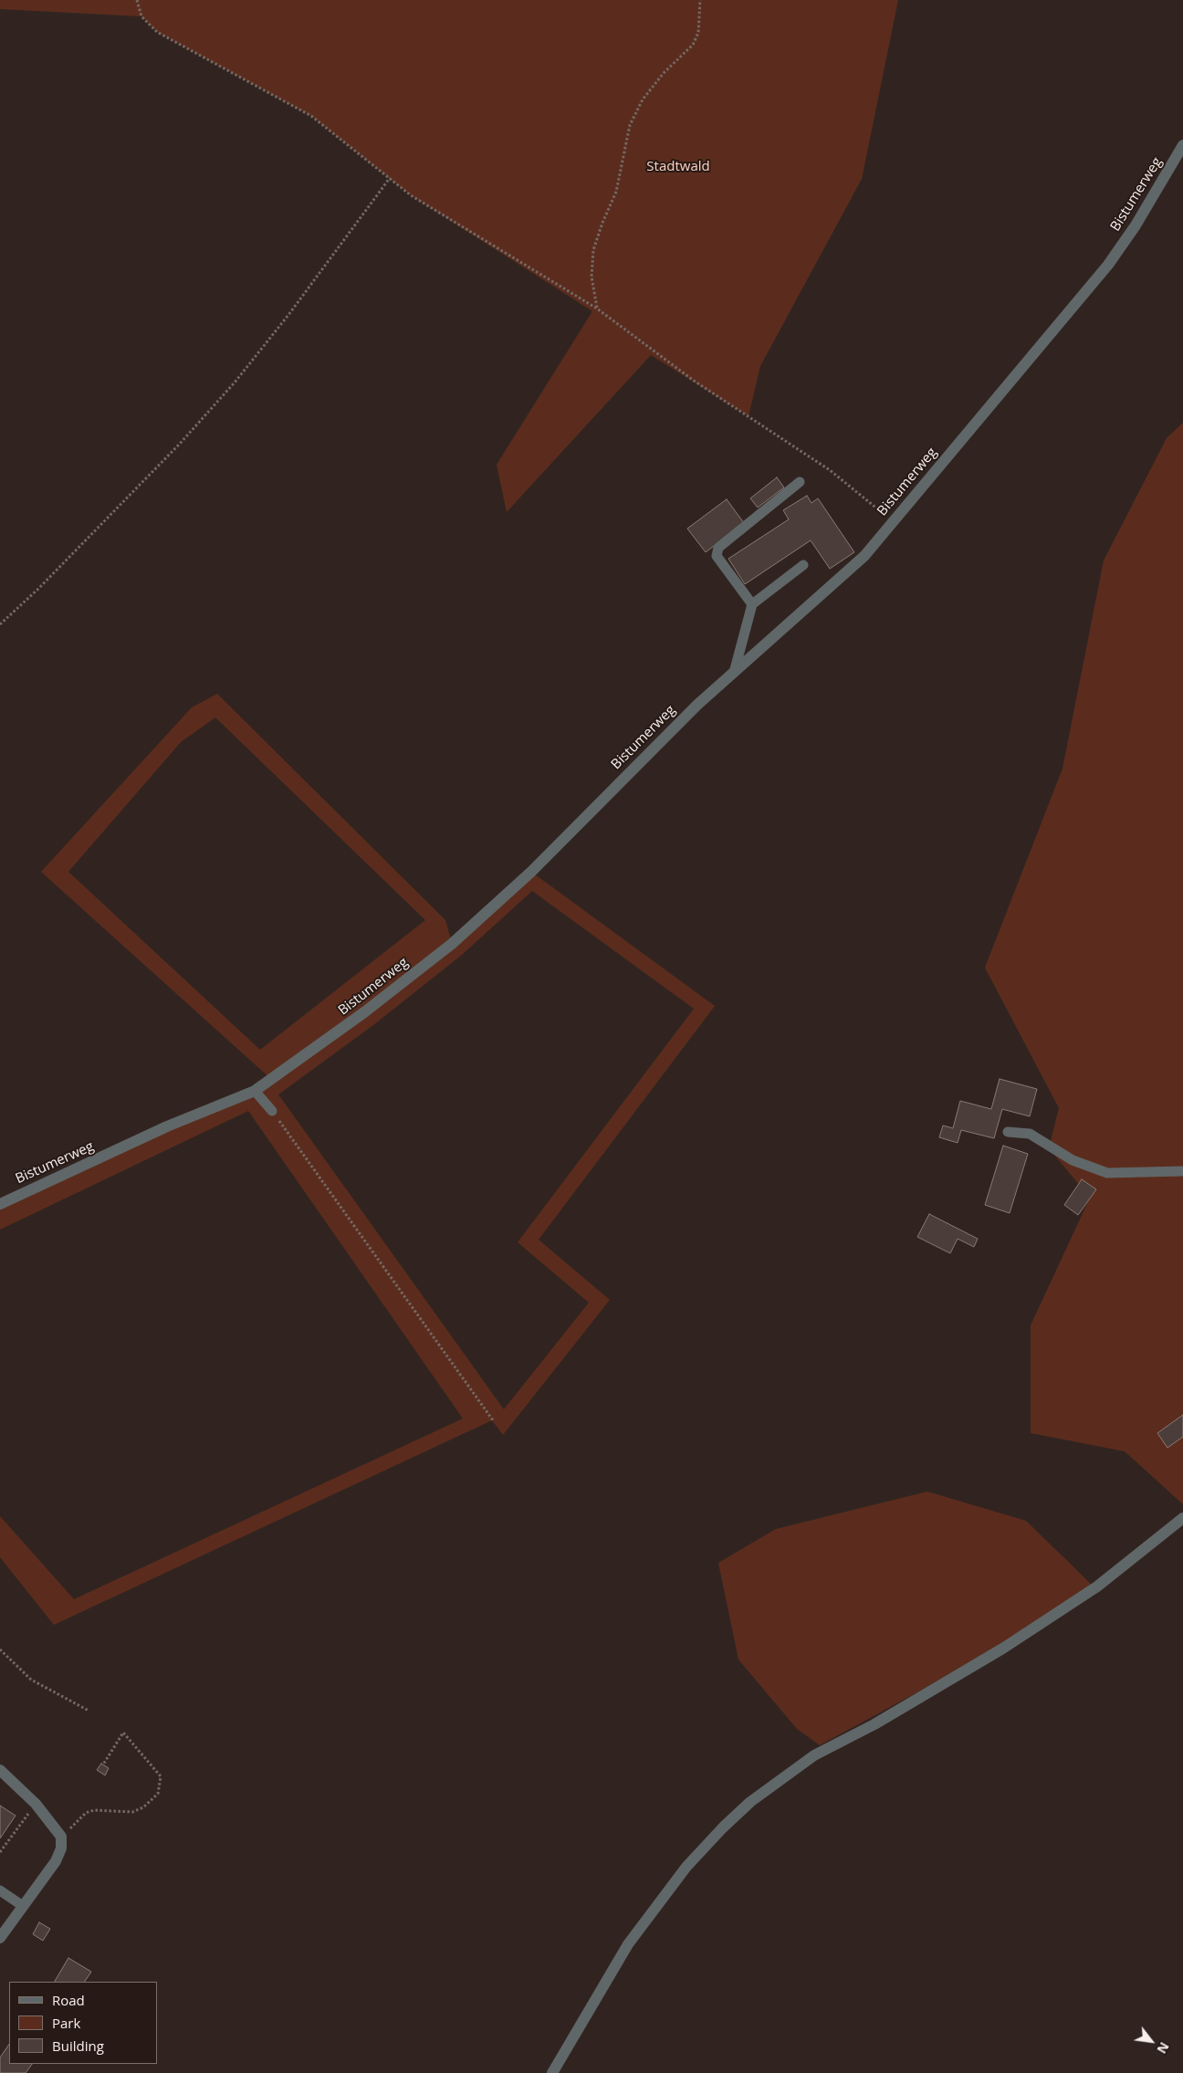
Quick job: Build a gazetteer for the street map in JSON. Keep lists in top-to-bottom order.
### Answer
{
  "streets": {
    "street": ["Bistumerweg"]
  },
  "parks": ["Stadtwald"],
  "legend": ["Road", "Park", "Building"],
  "north": "bottom right"
}
